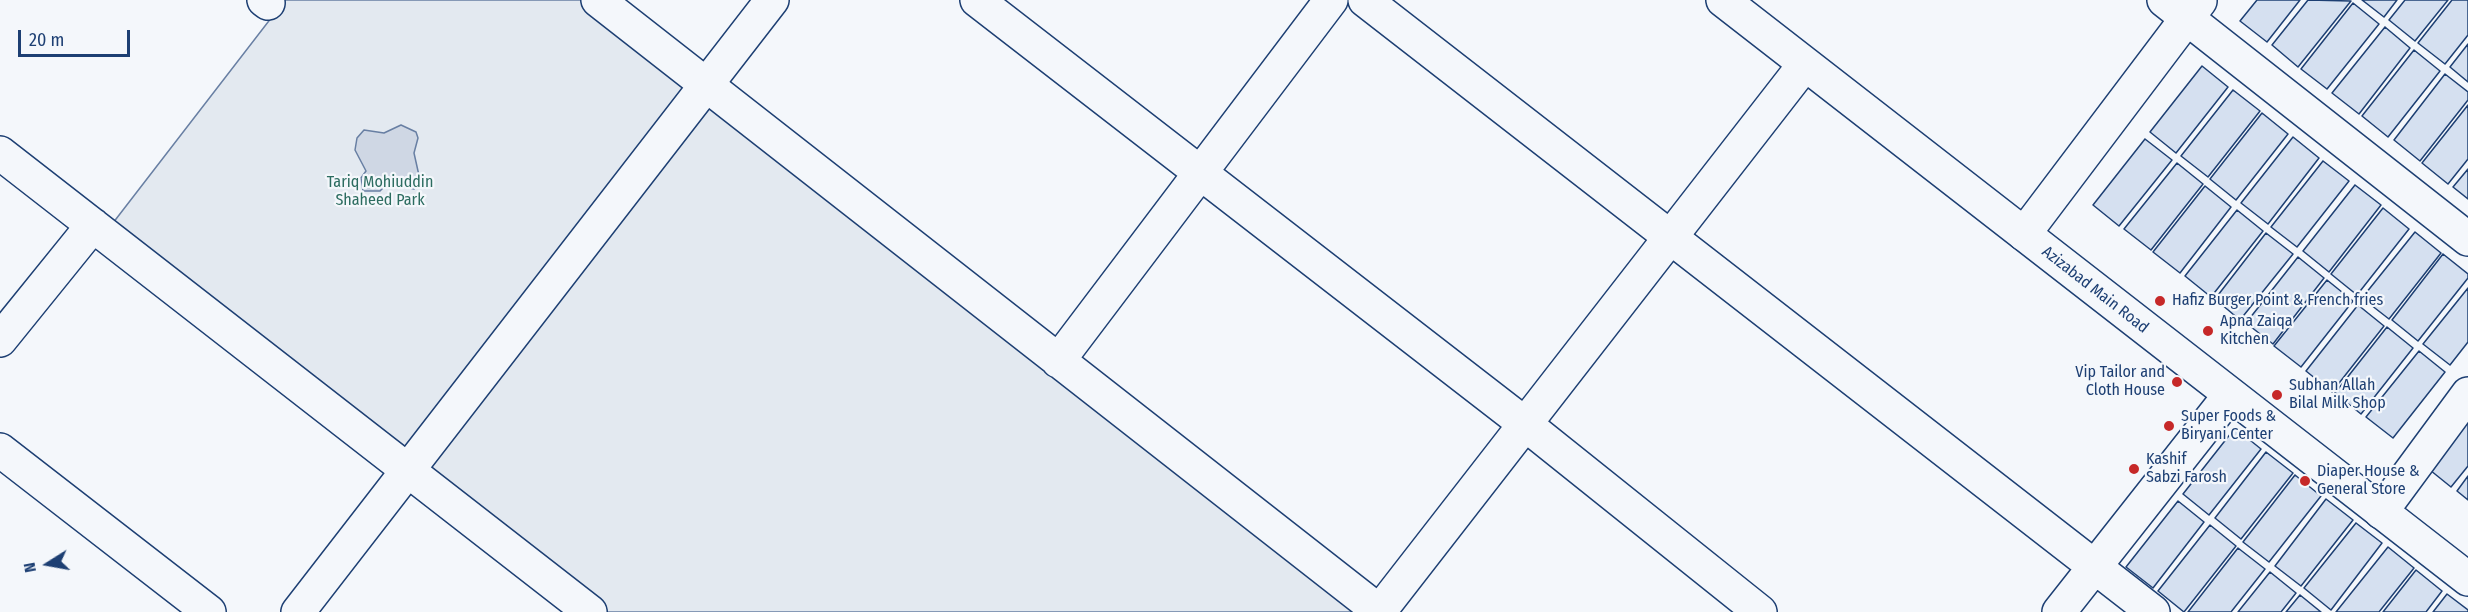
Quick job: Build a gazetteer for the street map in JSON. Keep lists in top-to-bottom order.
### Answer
{
  "streets": {
    "street": ["Azizabad Main Road"]
  },
  "parks": ["Tariq Mohiuddin Shaheed Park"],
  "places": [
    "Hafiz Burger Point & French fries",
    "Apna Zaiqa Kitchen",
    "Vip Tailor and Cloth House",
    "Subhan Allah Bilal Milk Shop",
    "Super Foods & Biryani Center",
    "Kashif Sabzi Farosh",
    "Diaper House & General Store"
  ],
  "scale_bar": "20 m",
  "north": "left"
}
